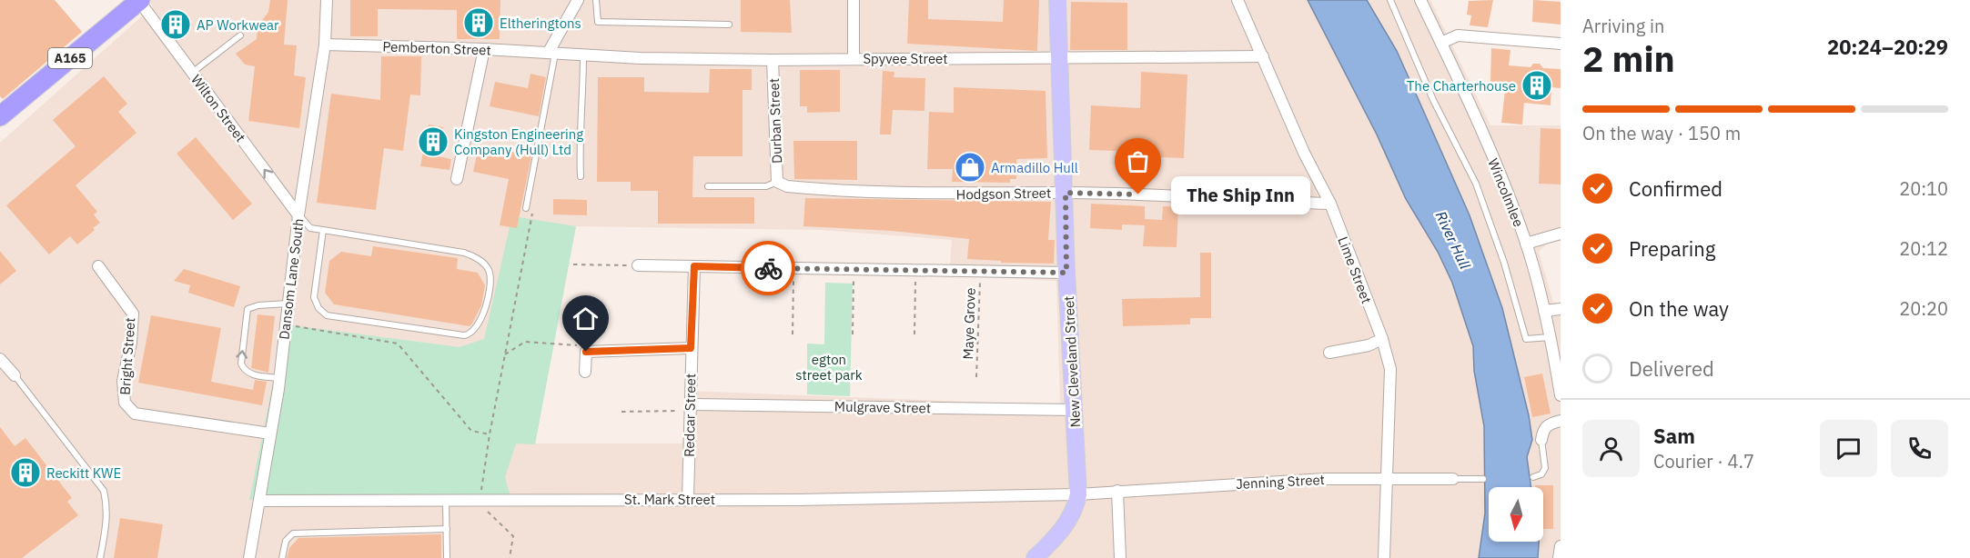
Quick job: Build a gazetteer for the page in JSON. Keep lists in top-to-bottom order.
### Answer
{
  "streets": {
    "highway": ["A165"],
    "main road": ["New Cleveland Street"],
    "street": [
      "Pemberton Street",
      "Spyvee Street",
      "Wilton Street",
      "Durban Street",
      "Wincolmlee",
      "Hodgson Street",
      "Lime Street",
      "Dansom Lane South",
      "Bright Street",
      "Mulgrave Street",
      "Redcar Street",
      "Jenning Street",
      "St. Mark Street"
    ],
    "path": ["Maye Grove"]
  },
  "crossings": [
    ["Pemberton Street", "Spyvee Street"],
    ["Pemberton Street", "Dansom Lane South"],
    ["A165", "Wilton Street"],
    ["Spyvee Street", "Durban Street"],
    ["Spyvee Street", "Lime Street"],
    ["Spyvee Street", "New Cleveland Street"],
    ["Wilton Street", "Dansom Lane South"],
    ["Durban Street", "Hodgson Street"],
    ["Hodgson Street", "Lime Street"],
    ["Hodgson Street", "New Cleveland Street"],
    ["Lime Street", "Jenning Street"],
    ["Dansom Lane South", "Bright Street"],
    ["Dansom Lane South", "St. Mark Street"],
    ["New Cleveland Street", "Mulgrave Street"],
    ["New Cleveland Street", "Jenning Street"],
    ["New Cleveland Street", "St. Mark Street"],
    ["Mulgrave Street", "Redcar Street"],
    ["Redcar Street", "St. Mark Street"],
    ["Jenning Street", "St. Mark Street"]
  ],
  "one_way": ["Wilton Street"],
  "water": ["River Hull"],
  "parks": ["egton street park"],
  "places": {
    "building": [
      "Eltheringtons",
      "AP Workwear",
      "The Charterhouse",
      "Kingston Engineering Company (Hull) Ltd",
      "Reckitt KWE"
    ],
    "shop": ["Armadillo Hull"],
    "other": ["The Ship Inn"]
  },
  "north": "bottom",
  "page": {
    "heading": ["2 min", "Arriving in", "20:24–20:29"],
    "panel": ["Sam", "Courier · 4.7"],
    "bar": "On the way · 150 m",
    "list": [
      ["Confirmed", "20:10"],
      ["Preparing", "20:12"],
      ["On the way", "20:20"],
      "Delivered"
    ],
    "bubble": "The Ship Inn"
  }
}
